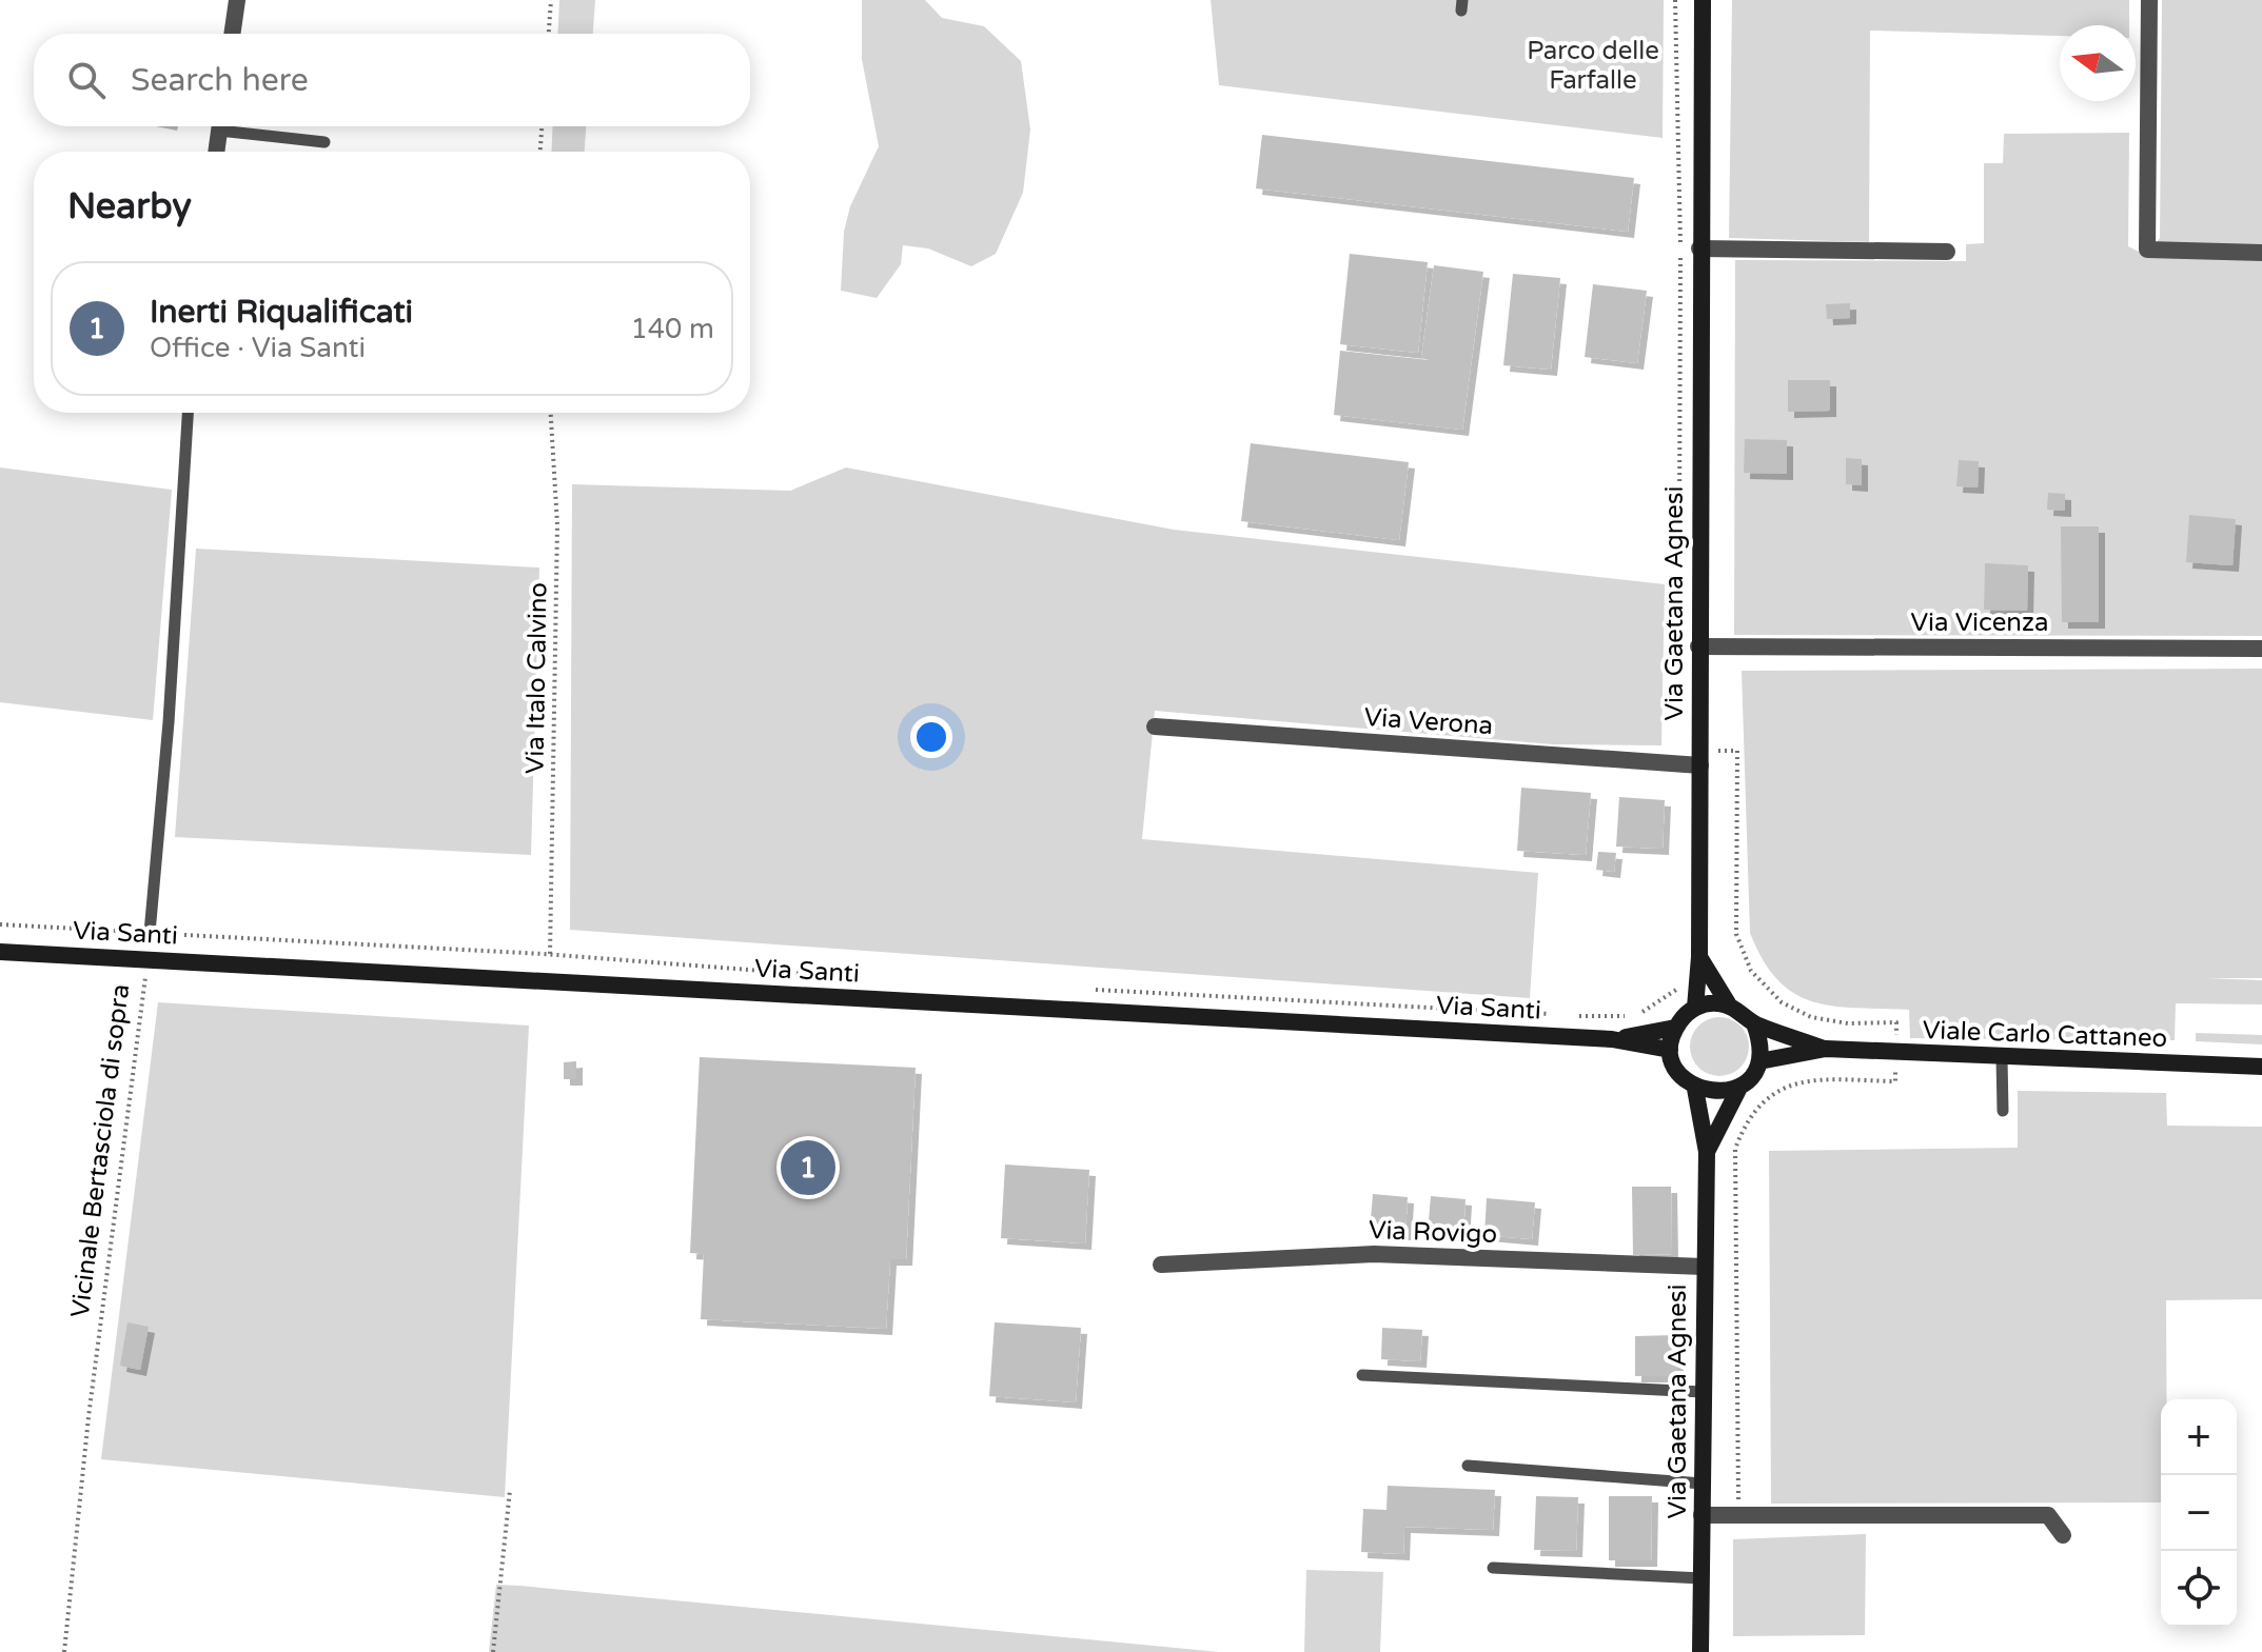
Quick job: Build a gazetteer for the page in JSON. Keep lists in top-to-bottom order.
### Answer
{
  "streets": {
    "street": [
      "Via Gaetana Agnesi",
      "Via Vicenza",
      "Via Verona",
      "Via Santi",
      "Viale Carlo Cattaneo",
      "Via Rovigo"
    ],
    "path": ["Via Italo Calvino", "Vicinale Bertasciola di sopra"]
  },
  "crossings": [
    ["Via Gaetana Agnesi", "Via Vicenza"],
    ["Via Gaetana Agnesi", "Via Verona"],
    ["Via Gaetana Agnesi", "Via Santi"],
    ["Via Gaetana Agnesi", "Viale Carlo Cattaneo"],
    ["Via Gaetana Agnesi", "Via Rovigo"],
    ["Via Santi", "Viale Carlo Cattaneo"],
    ["Via Santi", "Vicinale Bertasciola di sopra"]
  ],
  "parks": ["Parco delle Farfalle"],
  "north": "left",
  "page": {
    "search": "Search here",
    "heading": "Nearby",
    "list": [
      {
        "mark": "1",
        "name": "Inerti Riqualificati",
        "note": "Office · Via Santi",
        "value": "140 m"
      }
    ],
    "pins": "1",
    "map_buttons": ["+", "−"]
  }
}
